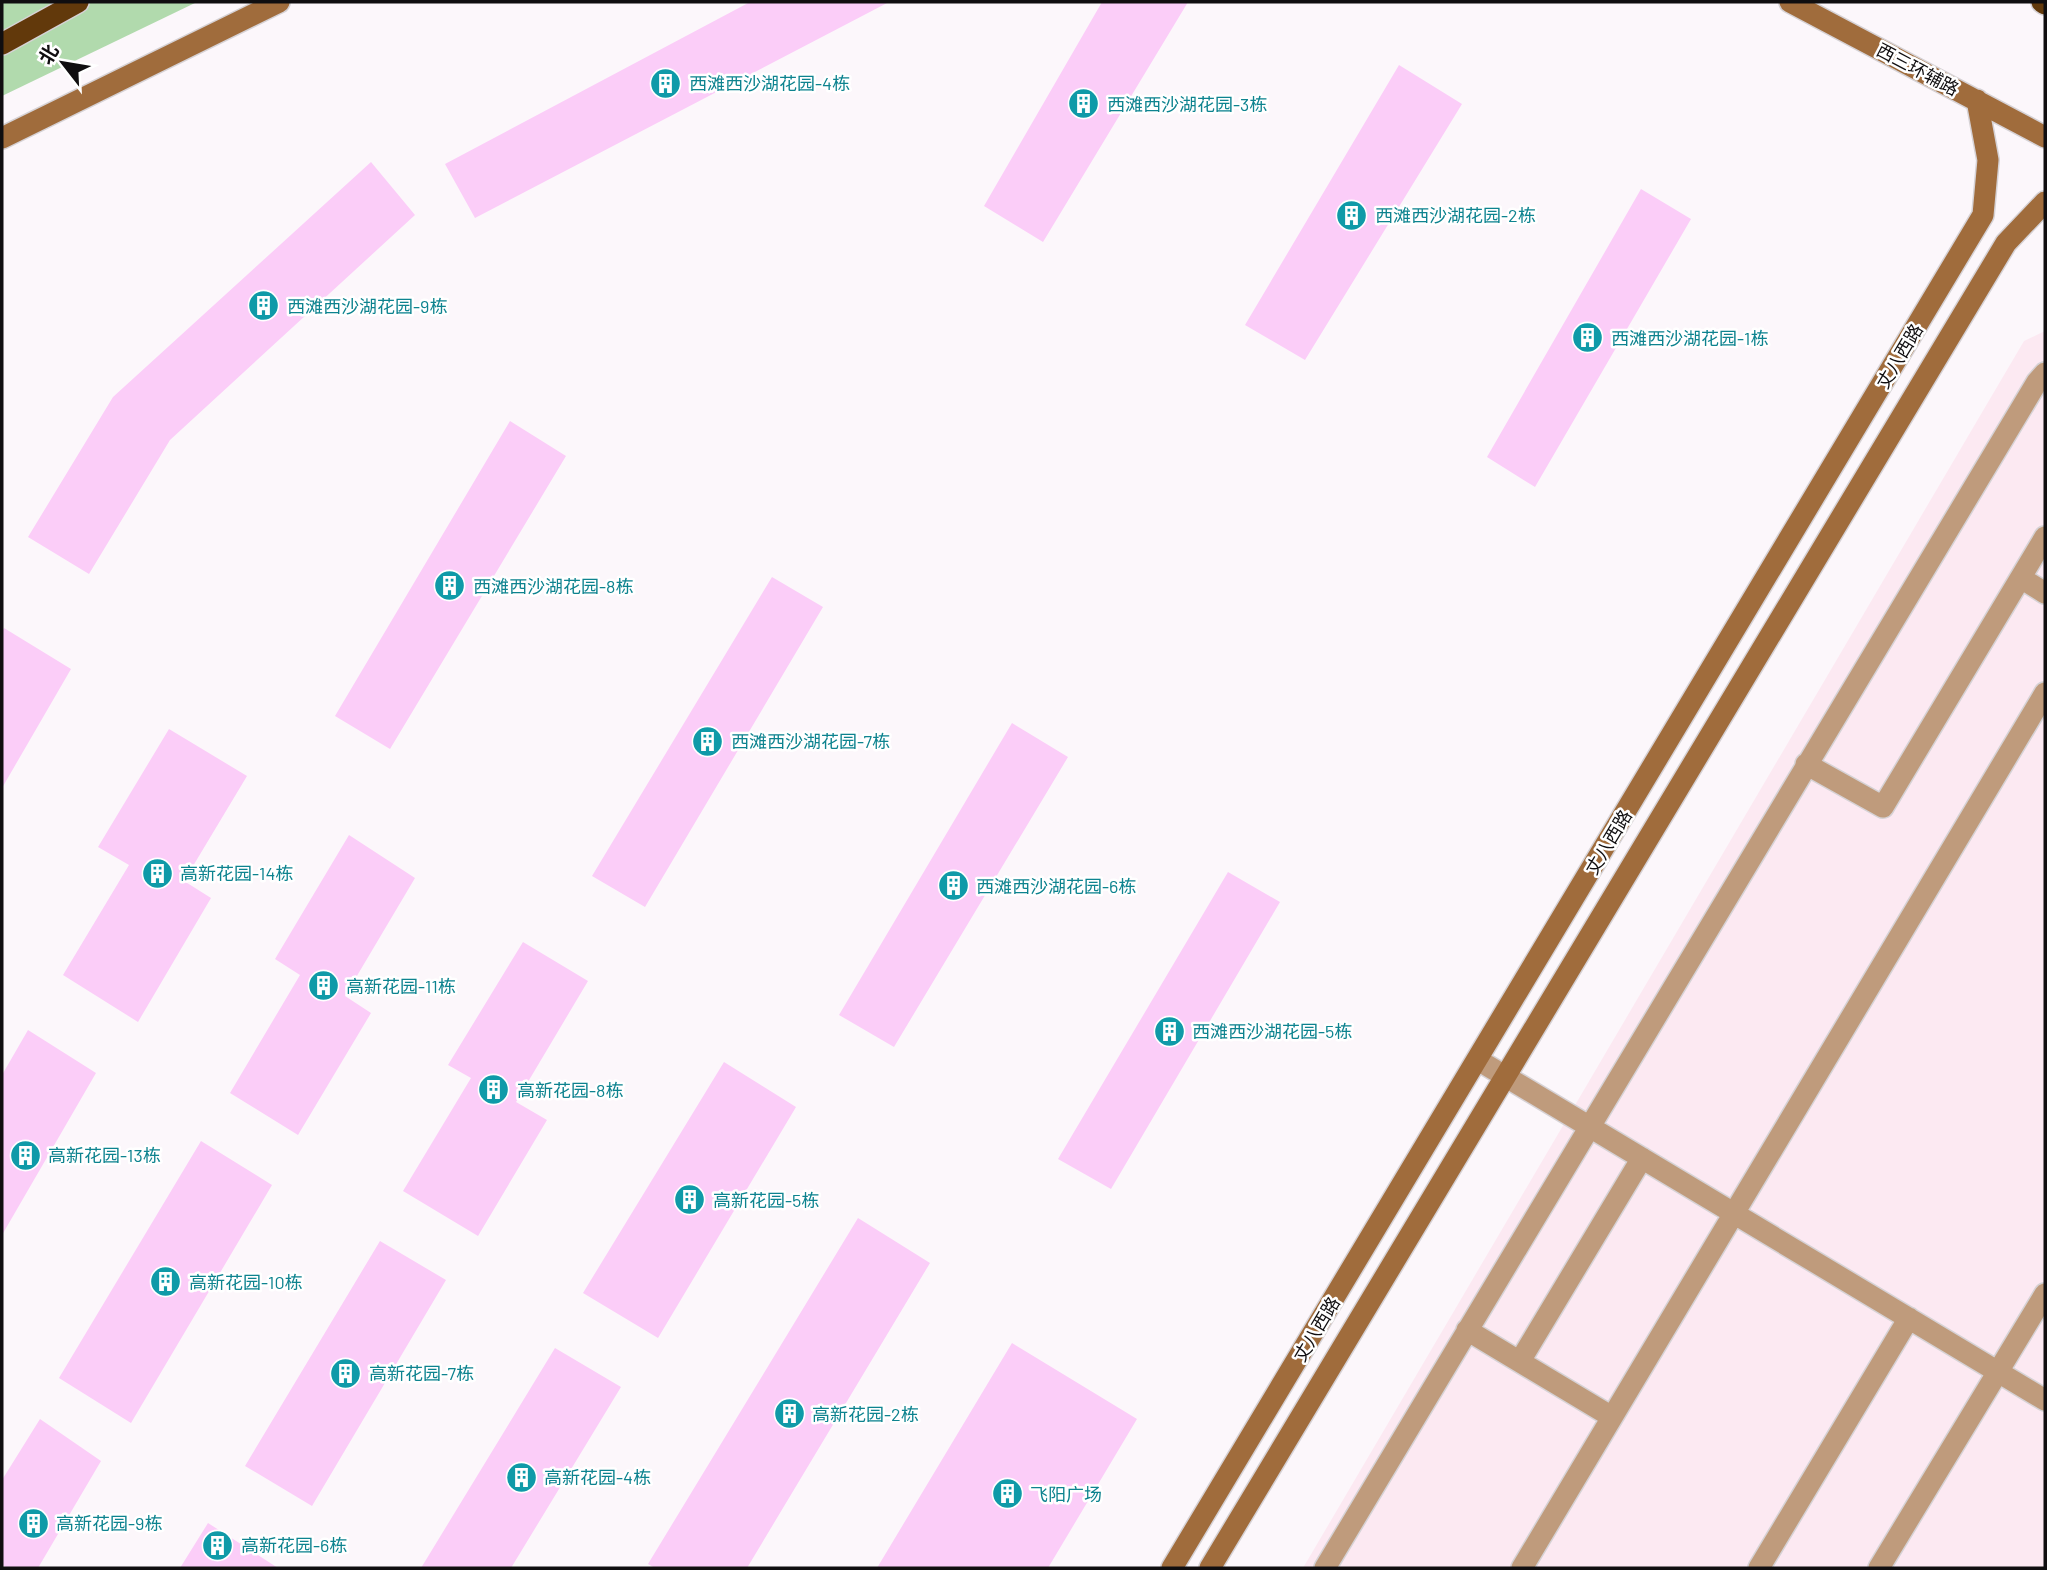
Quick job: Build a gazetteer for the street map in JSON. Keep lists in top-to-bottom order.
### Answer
{
  "streets": {
    "street": ["西三环辅路", "丈八西路"]
  },
  "crossings": [
    ["西三环辅路", "丈八西路"]
  ],
  "places": {
    "building": [
      "西滩西沙湖花园-4栋",
      "西滩西沙湖花园-3栋",
      "西滩西沙湖花园-2栋",
      "西滩西沙湖花园-9栋",
      "西滩西沙湖花园-1栋",
      "西滩西沙湖花园-8栋",
      "西滩西沙湖花园-7栋",
      "高新花园-14栋",
      "西滩西沙湖花园-6栋",
      "高新花园-11栋",
      "西滩西沙湖花园-5栋",
      "高新花园-8栋",
      "高新花园-13栋",
      "高新花园-5栋",
      "高新花园-10栋",
      "高新花园-7栋",
      "高新花园-2栋",
      "高新花园-4栋",
      "飞阳广场",
      "高新花园-9栋",
      "高新花园-6栋"
    ]
  },
  "north": "top left"
}
